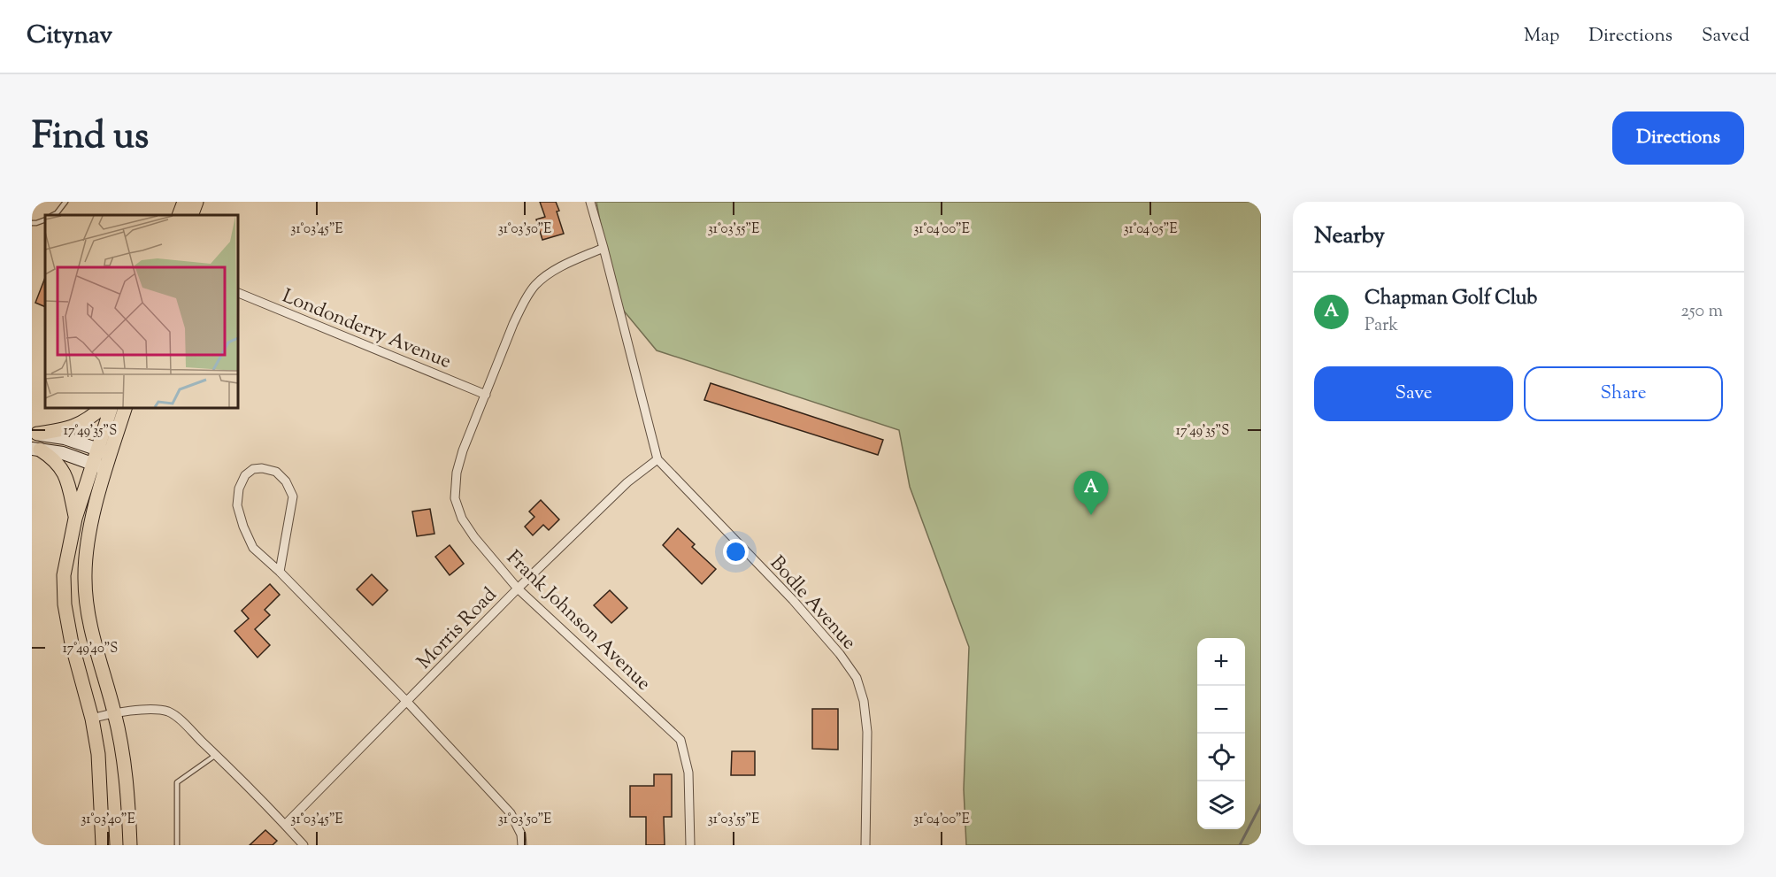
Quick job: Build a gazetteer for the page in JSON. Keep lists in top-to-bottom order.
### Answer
{
  "streets": {
    "street": [
      "Londonderry Avenue",
      "Bodle Avenue",
      "Frank Johnson Avenue",
      "Morris Road"
    ]
  },
  "crossings": [
    ["Londonderry Avenue", "Frank Johnson Avenue"],
    ["Bodle Avenue", "Frank Johnson Avenue"],
    ["Bodle Avenue", "Morris Road"],
    ["Frank Johnson Avenue", "Morris Road"]
  ],
  "page": {
    "header": "Citynav",
    "nav": ["Map", "Directions", "Saved"],
    "title": "Find us",
    "buttons": [
      "Directions",
      ["Save", "Share"]
    ],
    "heading": "Nearby",
    "list": [
      {
        "mark": "A",
        "name": "Chapman Golf Club",
        "note": "Park",
        "value": "250 m"
      }
    ],
    "pins": "A",
    "map_buttons": ["+", "−"]
  },
  "coordinates": [
    "31°03'45\"E",
    "31°03'50\"E",
    "31°03'55\"E",
    "31°04'00\"E",
    "31°04'05\"E",
    "17°49'35\"S",
    "17°49'40\"S",
    "31°03'40\"E"
  ]
}
